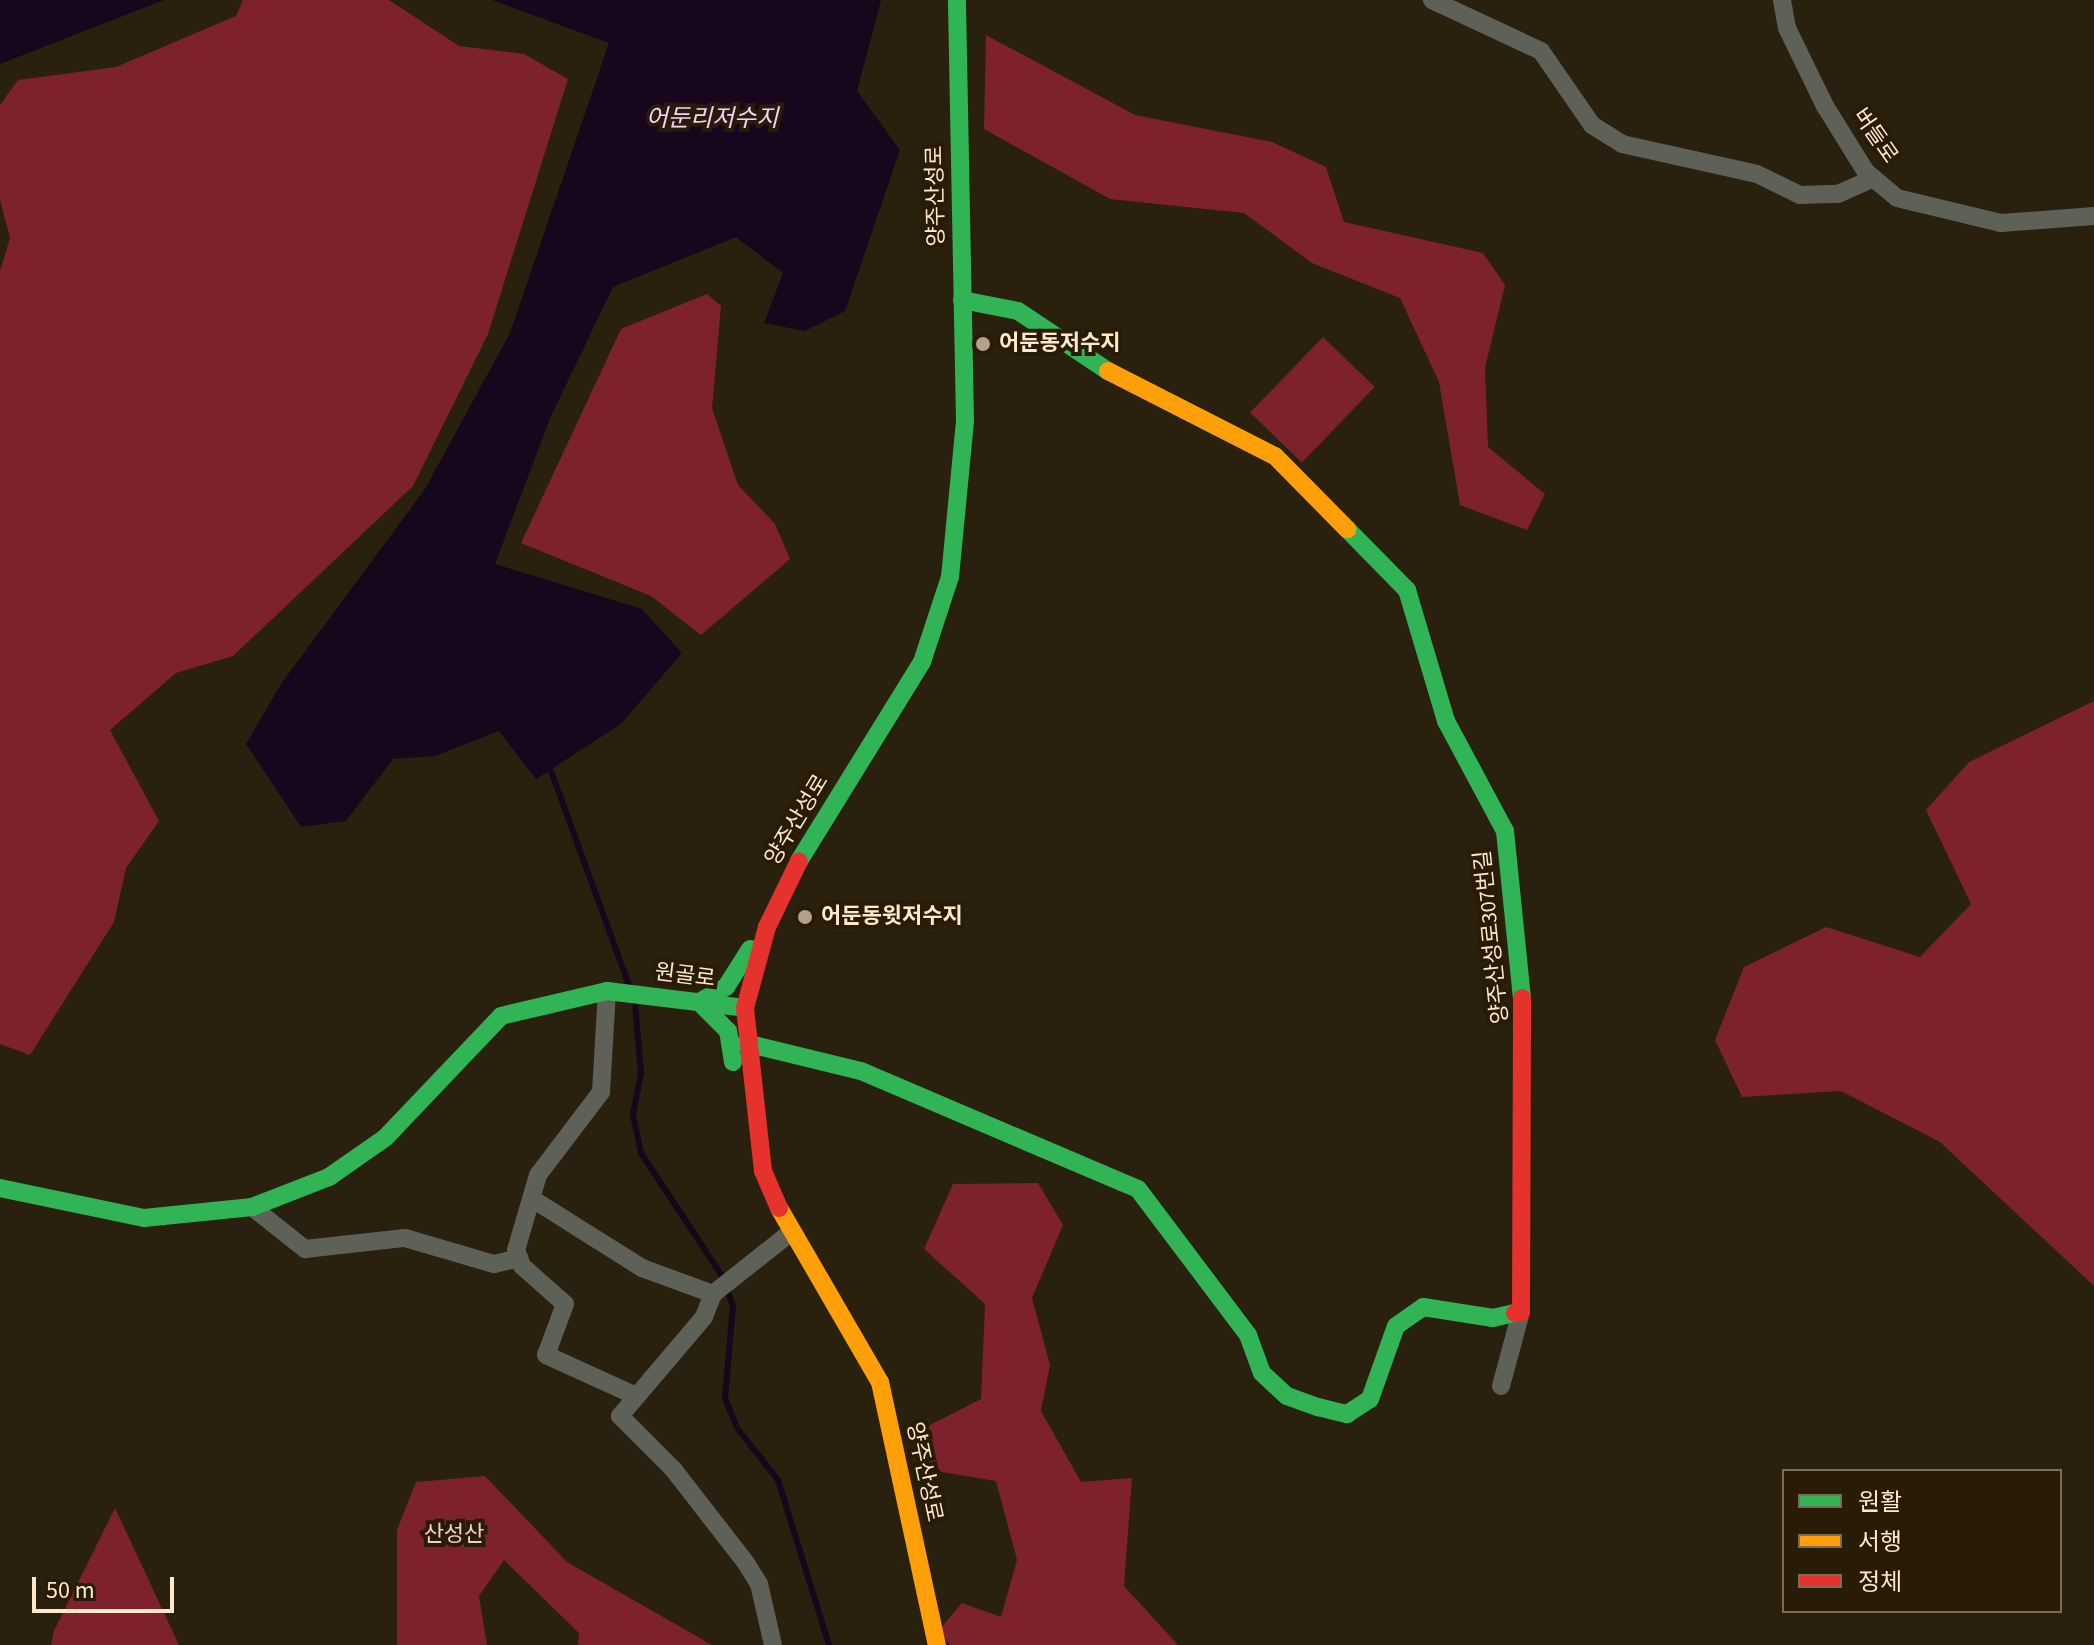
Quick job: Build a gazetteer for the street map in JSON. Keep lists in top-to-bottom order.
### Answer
{
  "streets": {
    "street": [
      "버들로",
      "양주산성로",
      "양주산성로307번길",
      "원골로"
    ]
  },
  "crossings": [
    ["양주산성로", "양주산성로307번길"],
    ["양주산성로", "원골로"]
  ],
  "water": ["어둔리저수지"],
  "parks": ["산성산"],
  "places": ["어둔동저수지", "어둔동윗저수지"],
  "legend": ["원활", "서행", "정체"],
  "scale_bar": "50 m"
}
